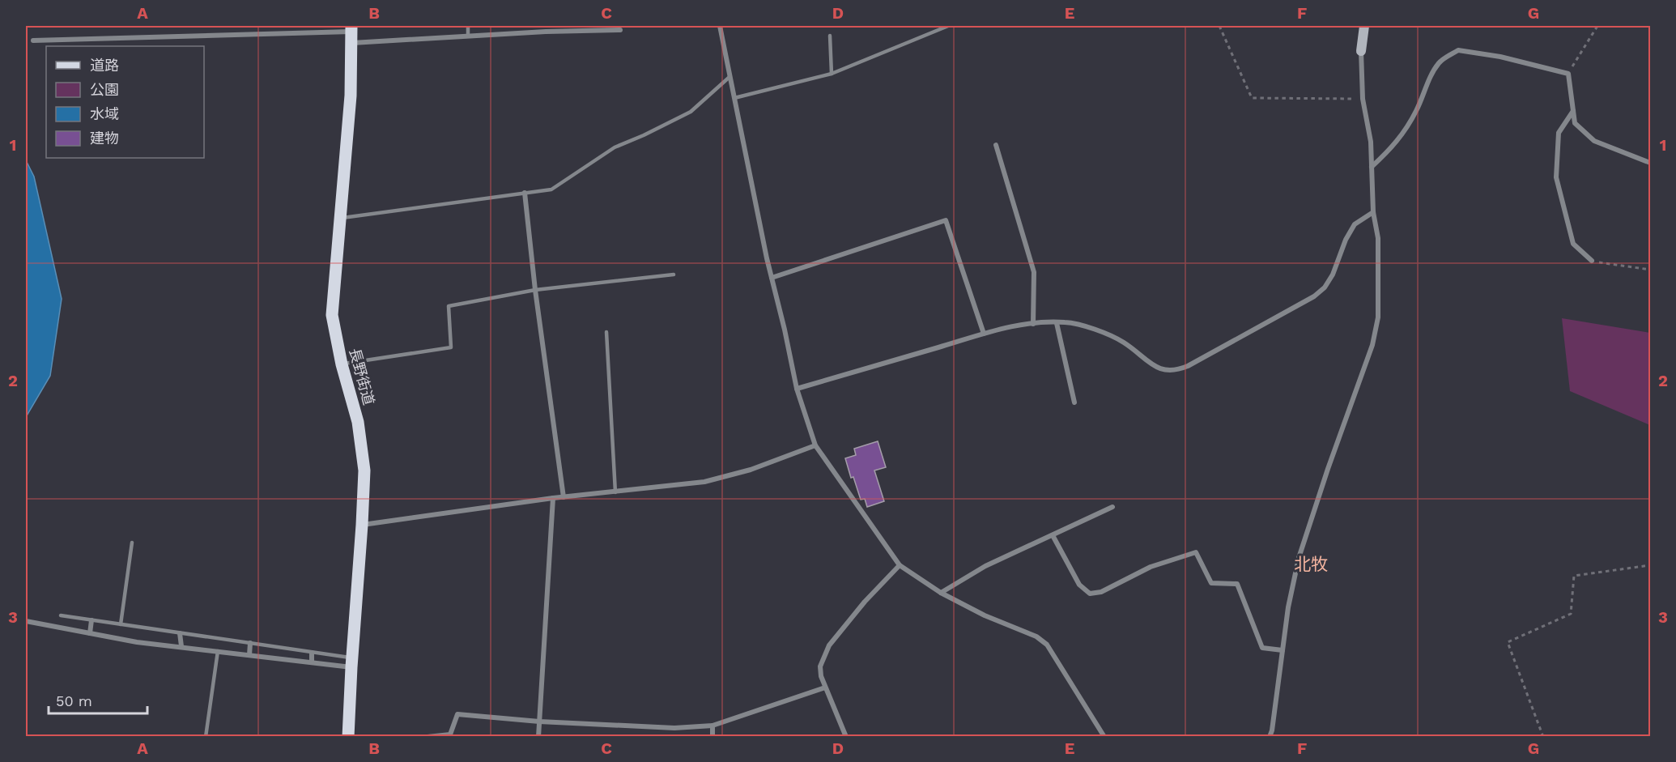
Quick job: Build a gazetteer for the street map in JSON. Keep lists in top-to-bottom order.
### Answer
{
  "streets": {
    "main road": ["長野街道"]
  },
  "districts": ["北牧"],
  "legend": [
    "道路",
    "公園",
    "水域",
    "建物"
  ],
  "scale_bar": "50 m",
  "grid": {
    "columns": [
      "A",
      "B",
      "C",
      "D",
      "E",
      "F",
      "G"
    ],
    "rows": ["1", "2", "3"]
  }
}
